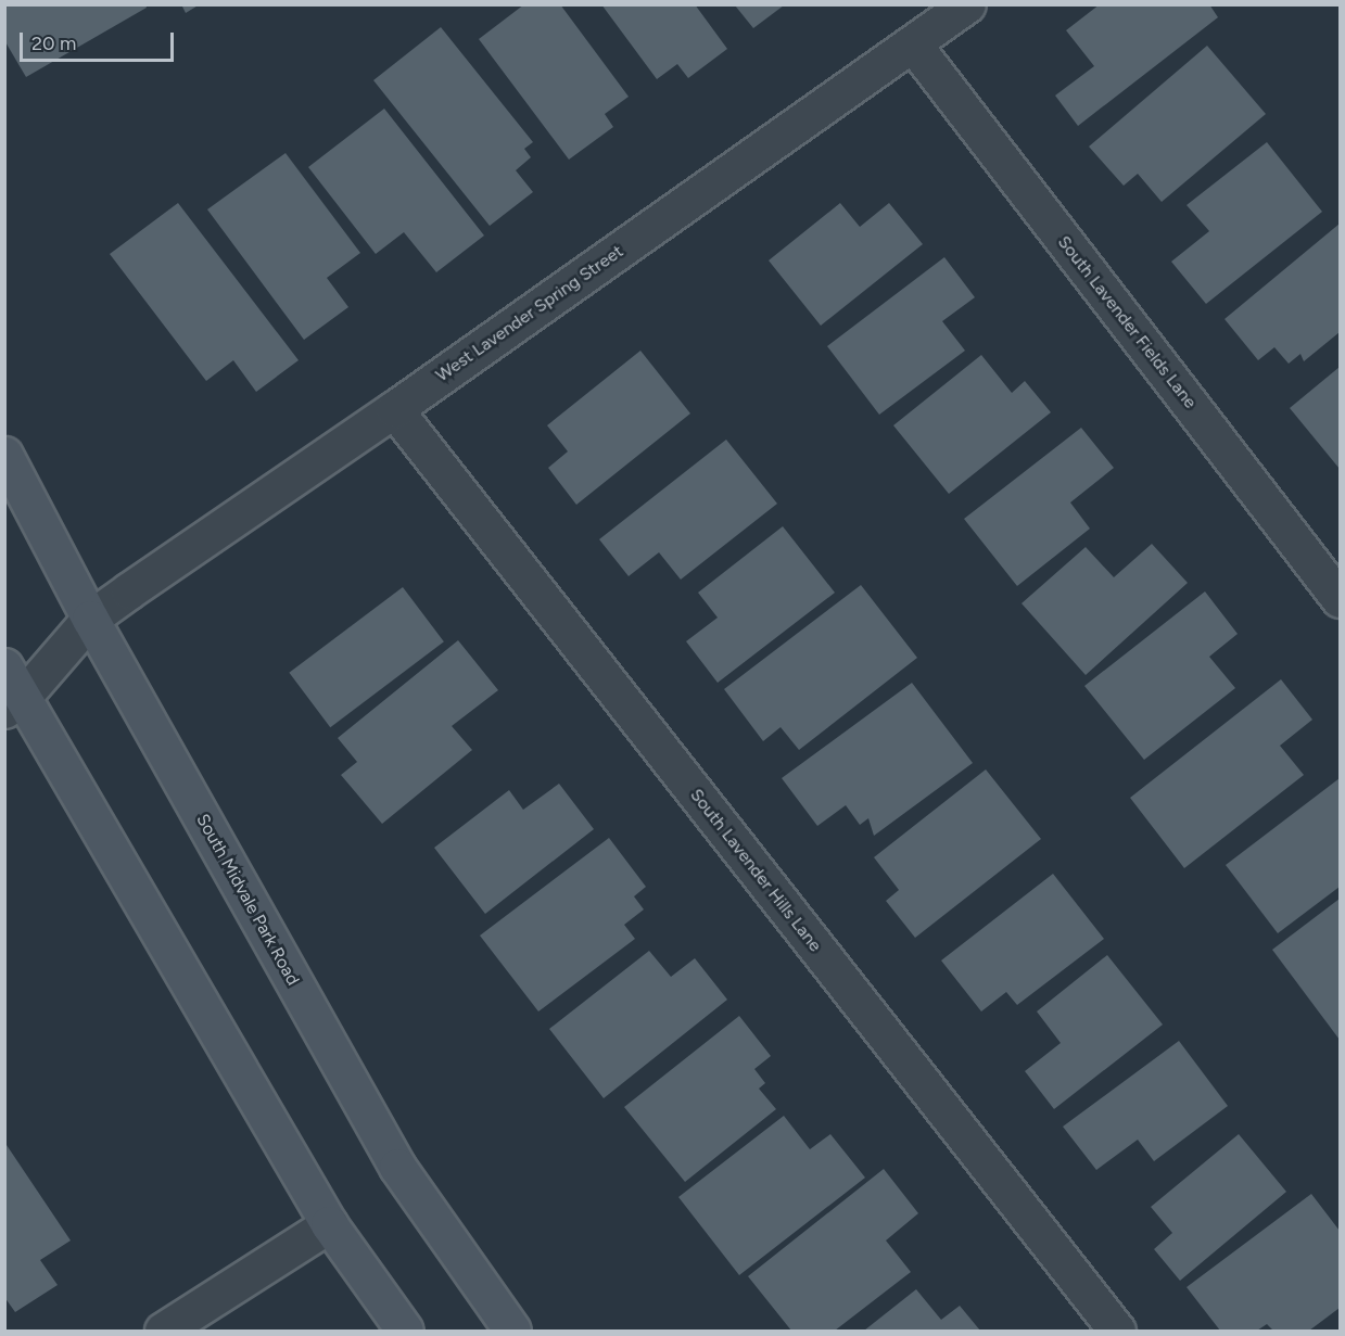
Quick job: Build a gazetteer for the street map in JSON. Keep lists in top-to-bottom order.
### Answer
{
  "streets": {
    "main road": ["South Midvale Park Road"],
    "street": ["West Lavender Spring Street", "South Lavender Fields Lane", "South Lavender Hills Lane"]
  },
  "crossings": [
    ["West Lavender Spring Street", "South Lavender Fields Lane"],
    ["West Lavender Spring Street", "South Lavender Hills Lane"],
    ["West Lavender Spring Street", "South Midvale Park Road"]
  ],
  "scale_bar": "20 m"
}
